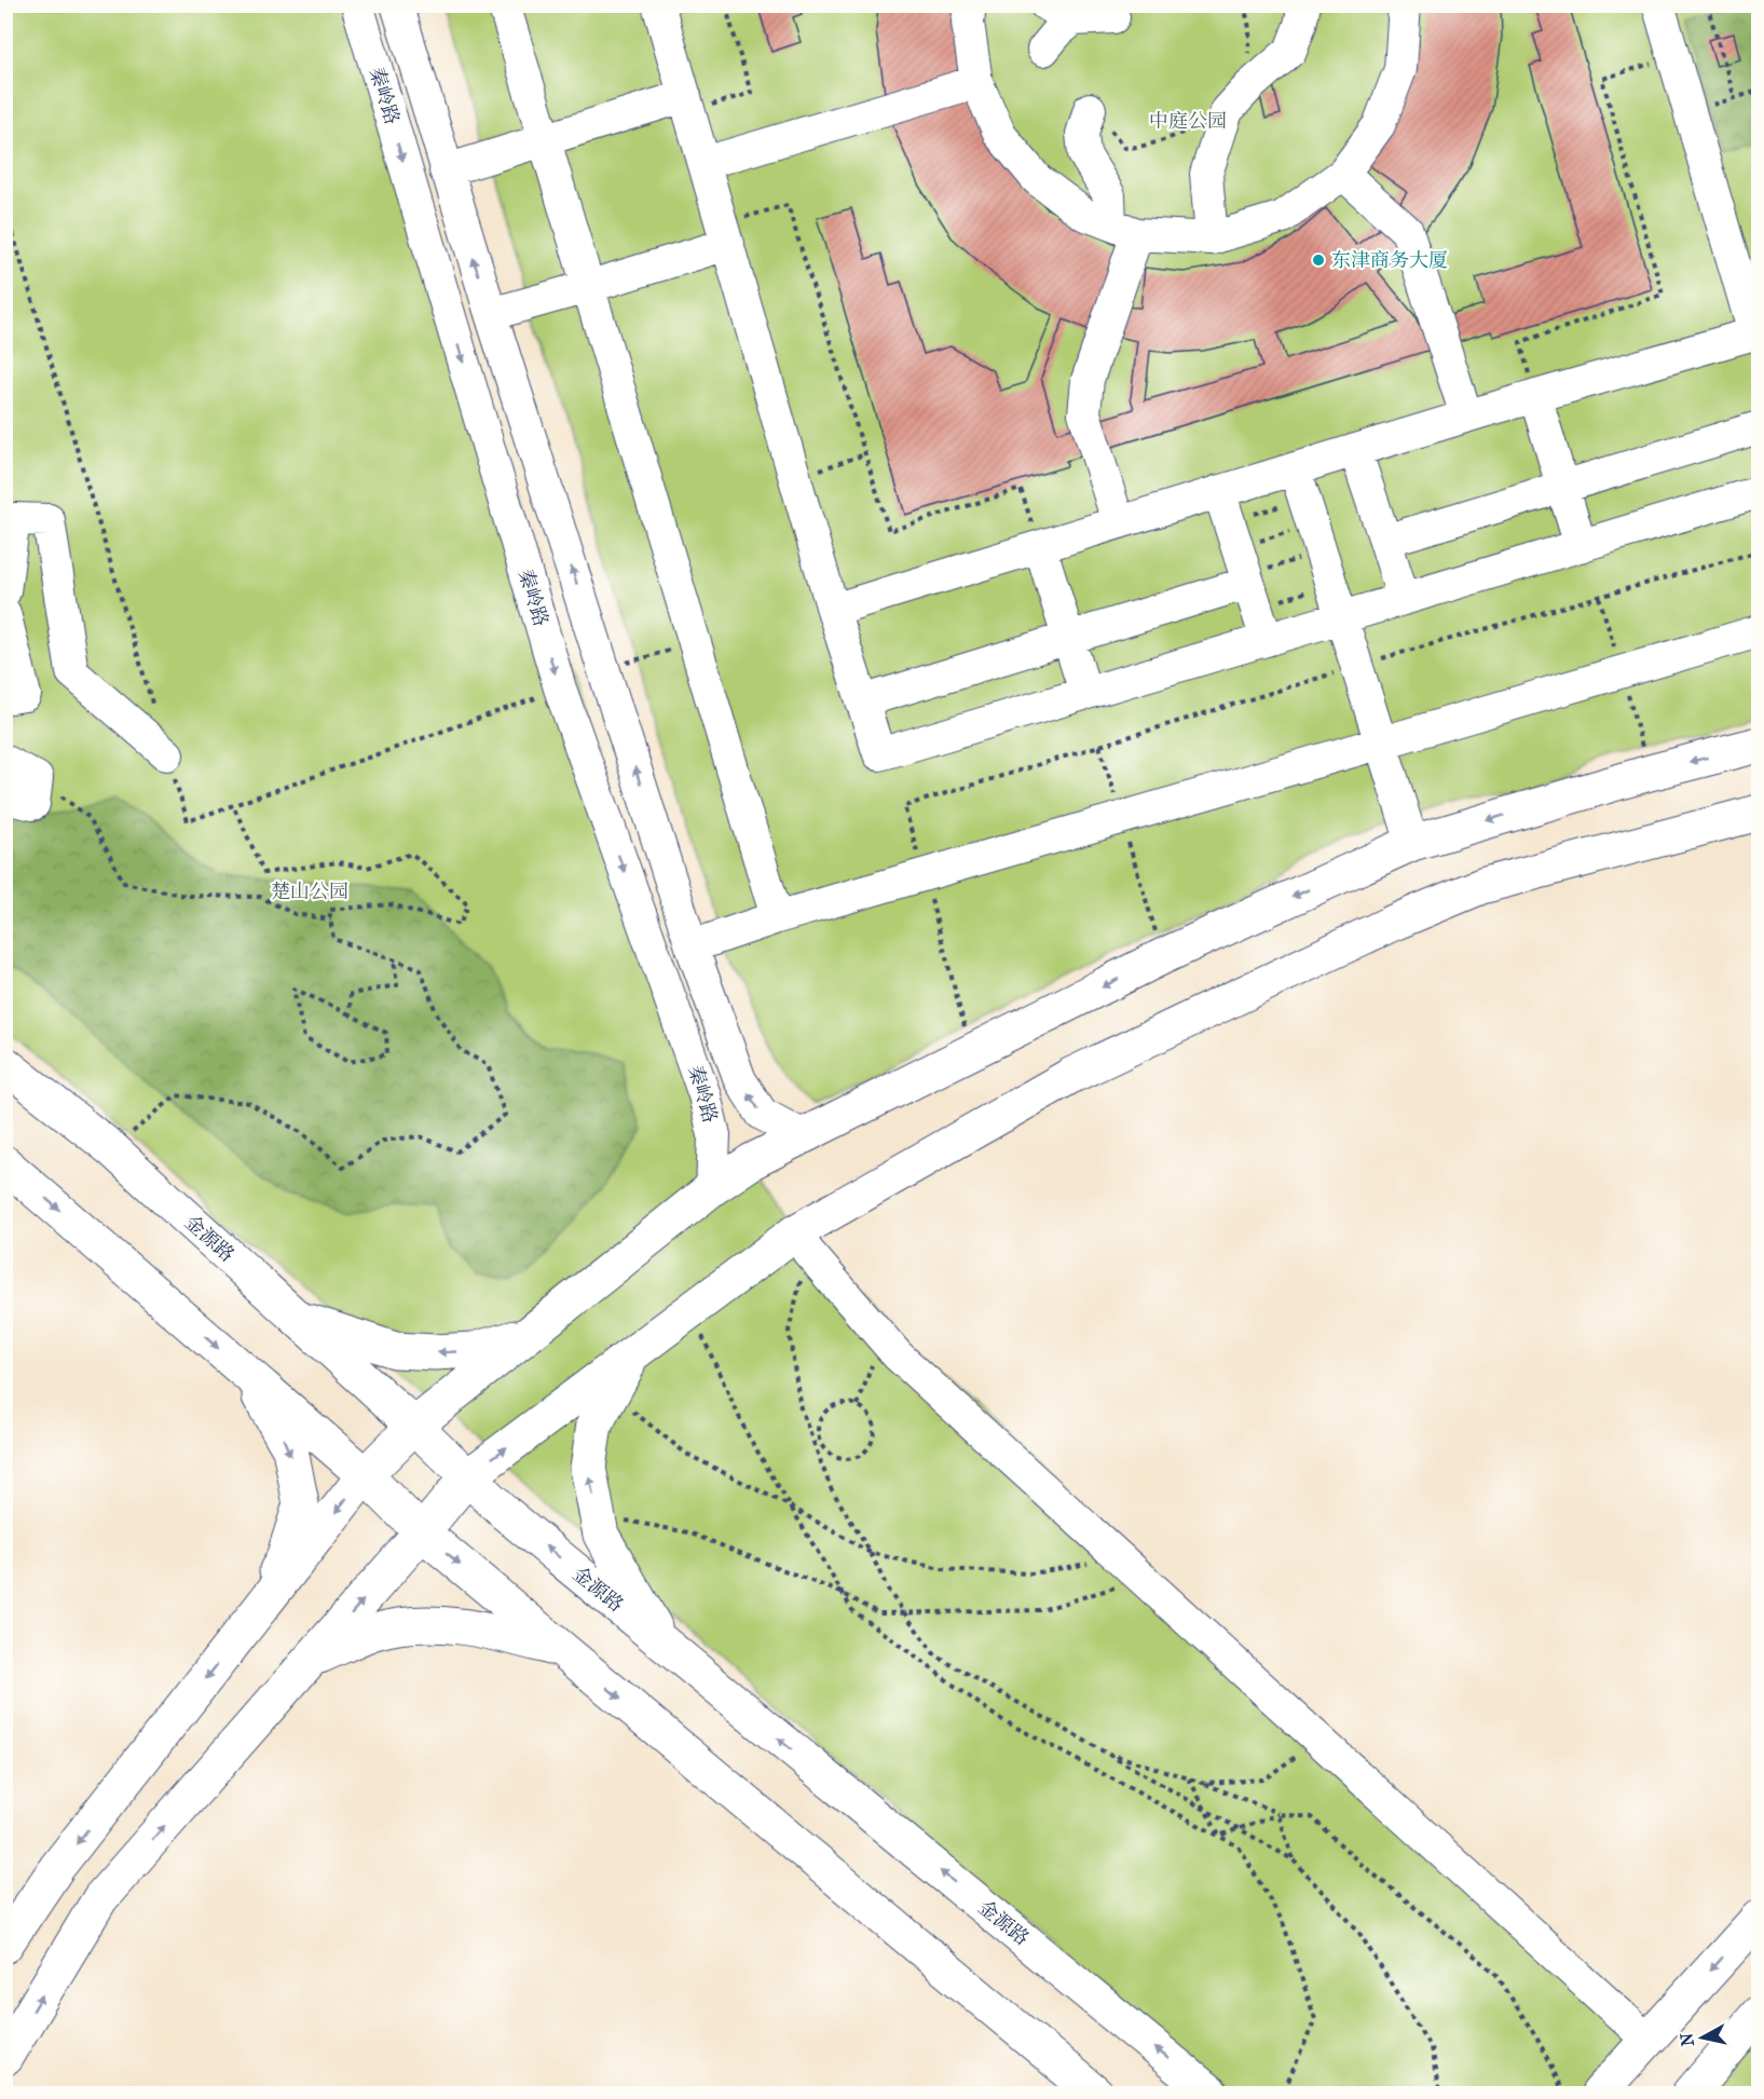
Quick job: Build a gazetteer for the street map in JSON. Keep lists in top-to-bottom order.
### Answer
{
  "streets": {
    "main road": ["金源路"],
    "street": ["秦岭路"]
  },
  "parks": ["中庭公园", "楚山公园"],
  "places": ["东津商务大厦"],
  "north": "left"
}
